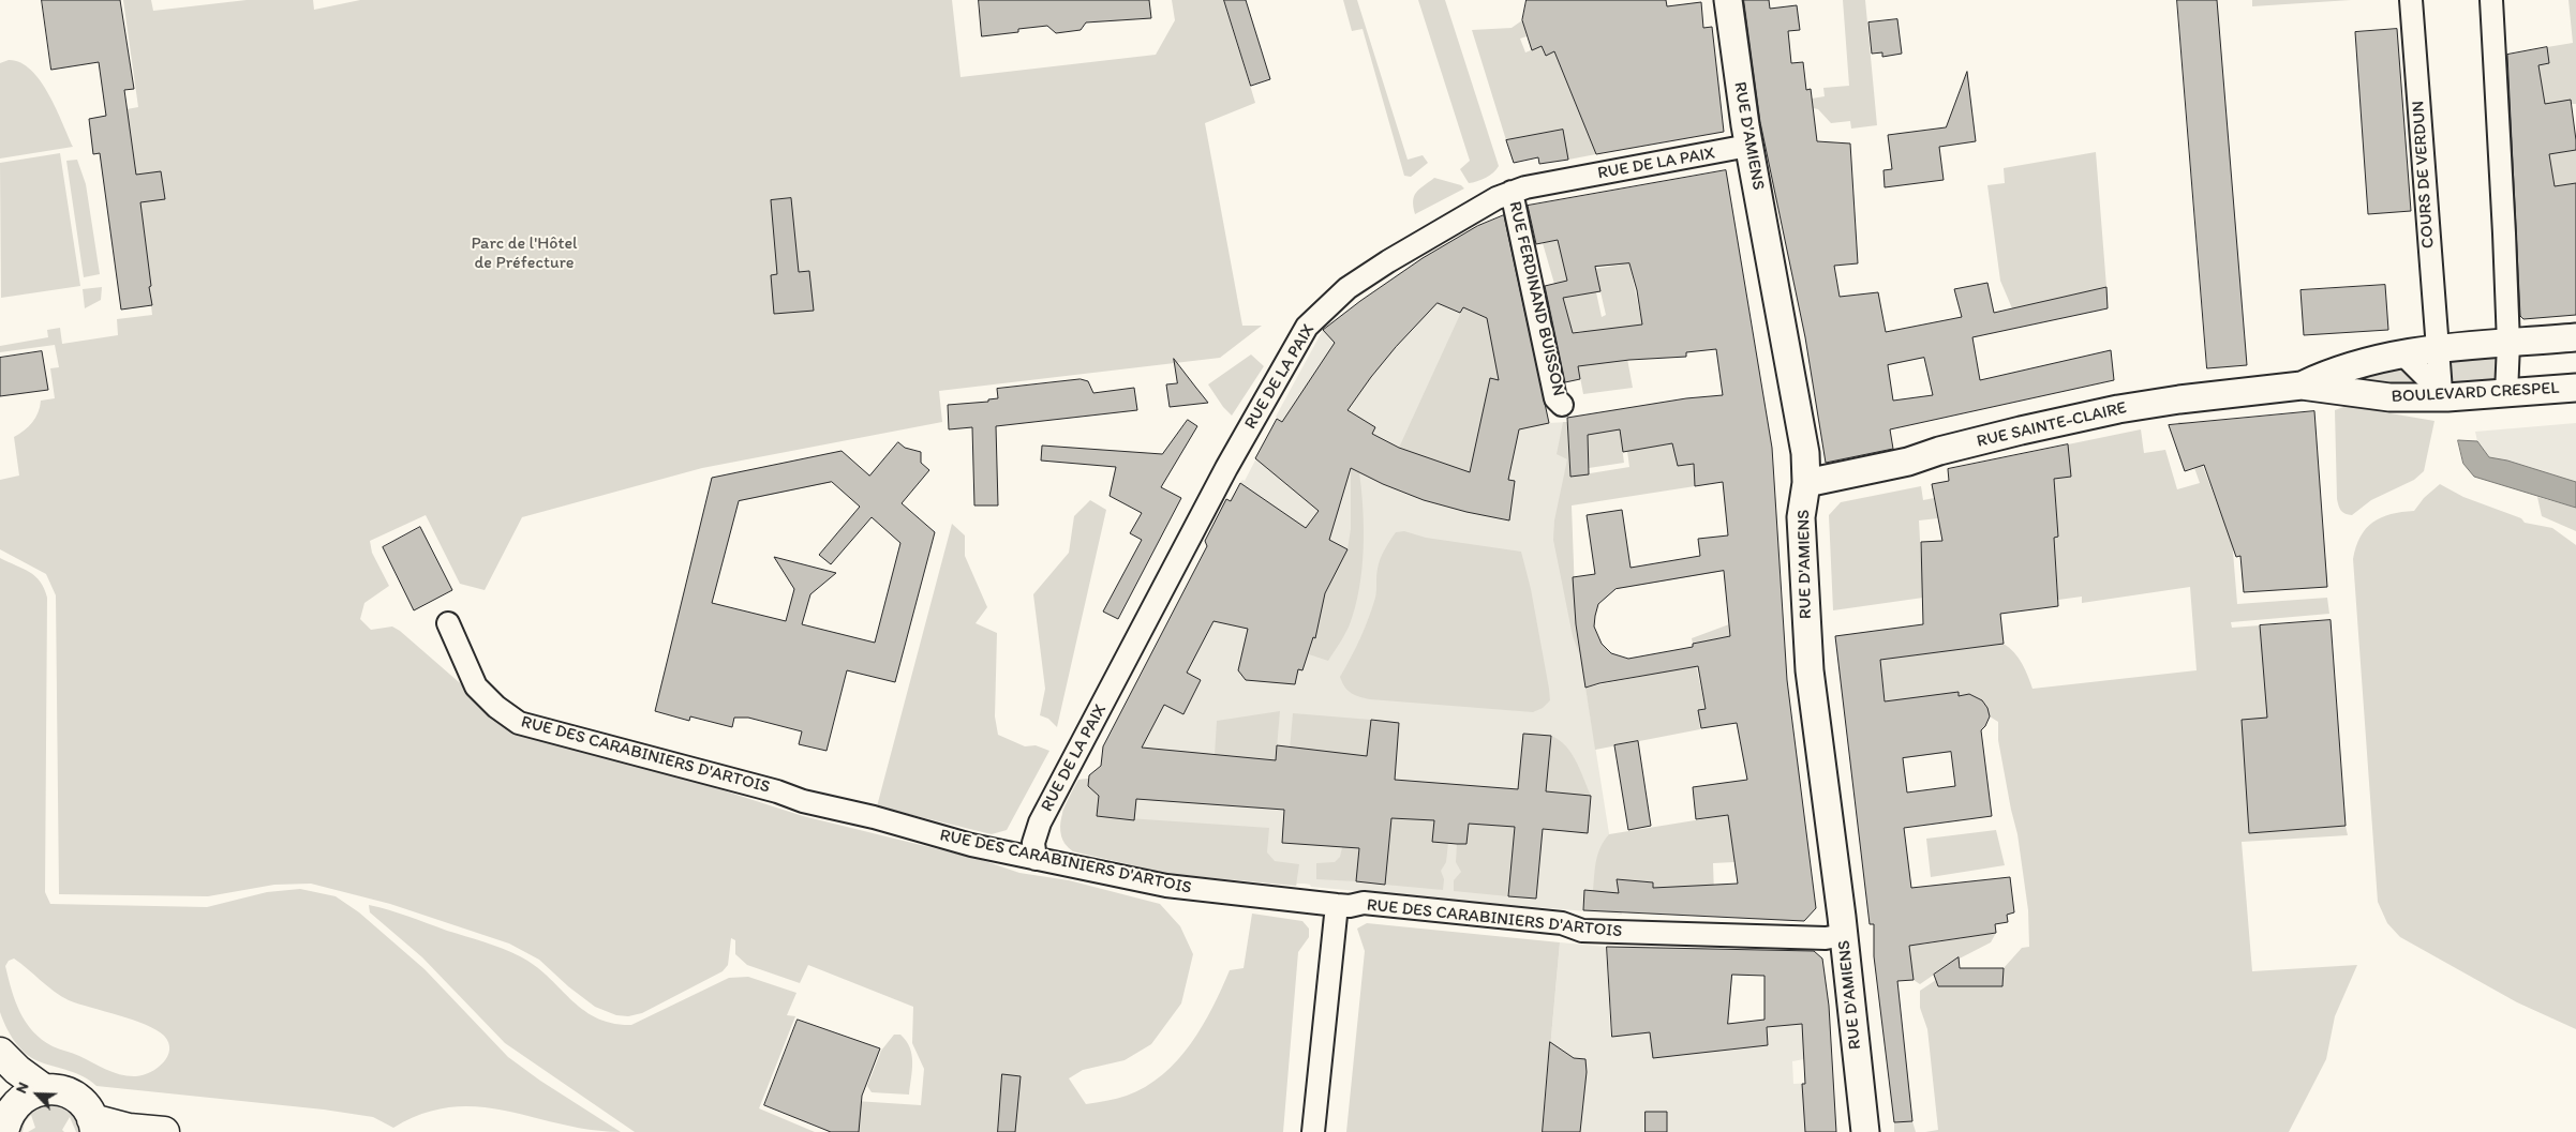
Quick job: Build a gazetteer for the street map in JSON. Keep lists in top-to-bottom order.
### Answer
{
  "streets": {
    "street": [
      "RUE D'AMIENS",
      "RUE DE LA PAIX",
      "COURS DE VERDUN",
      "RUE FERDINAND BUISSON",
      "BOULEVARD CRESPEL",
      "RUE SAINTE-CLAIRE",
      "RUE DES CARABINIERS D'ARTOIS"
    ]
  },
  "crossings": [
    ["RUE D'AMIENS", "RUE DE LA PAIX"],
    ["RUE D'AMIENS", "RUE SAINTE-CLAIRE"],
    ["RUE D'AMIENS", "RUE DES CARABINIERS D'ARTOIS"],
    ["RUE DE LA PAIX", "RUE FERDINAND BUISSON"],
    ["RUE DE LA PAIX", "RUE DES CARABINIERS D'ARTOIS"],
    ["COURS DE VERDUN", "BOULEVARD CRESPEL"],
    ["BOULEVARD CRESPEL", "RUE SAINTE-CLAIRE"]
  ],
  "parks": ["Parc de l'Hôtel de Préfecture"],
  "north": "top left"
}
